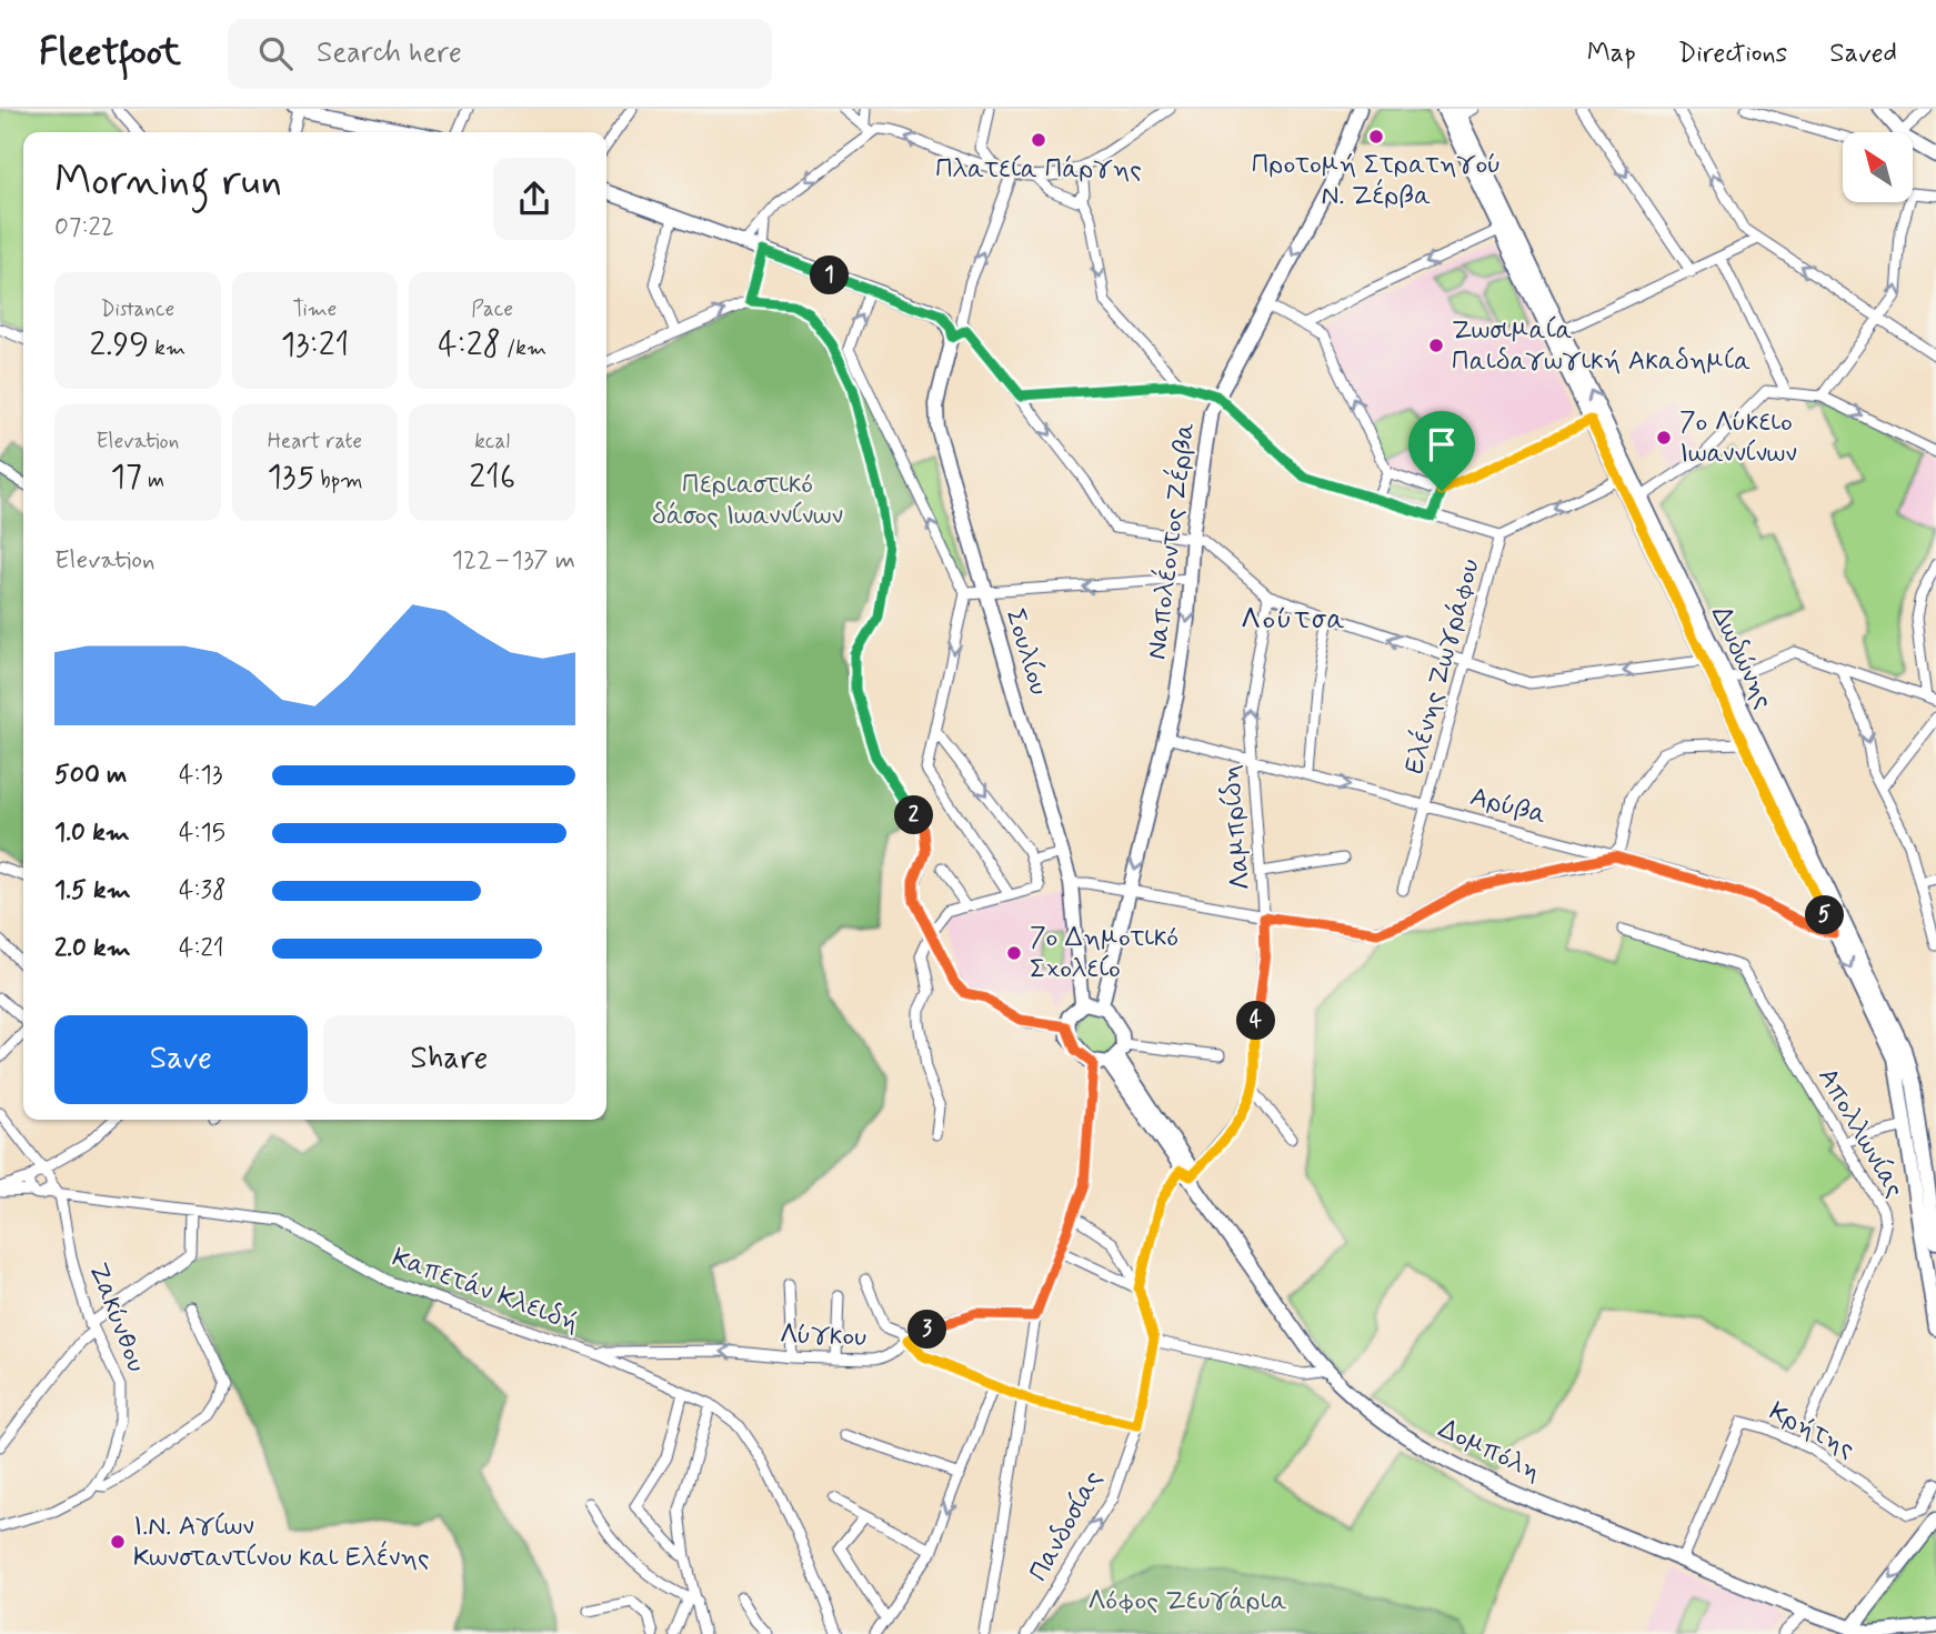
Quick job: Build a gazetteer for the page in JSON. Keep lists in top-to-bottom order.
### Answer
{
  "streets": {
    "main road": [
      "Ναπολέοντος Ζέρβα",
      "Σουλίου",
      "Δωδώνης",
      "Δομπόλη"
    ],
    "street": [
      "Ελένης Ζωγράφου",
      "Αρύβα",
      "Λαμπρίδη",
      "Απολλωνίας",
      "Καπετάν Κλειδή",
      "Ζακύνθου",
      "Λύγκου",
      "Κρήτης",
      "Πανδοσίας"
    ]
  },
  "crossings": [
    ["Ναπολέοντος Ζέρβα", "Σουλίου"],
    ["Ναπολέοντος Ζέρβα", "Αρύβα"],
    ["Ναπολέοντος Ζέρβα", "Δομπόλη"],
    ["Σουλίου", "Δομπόλη"],
    ["Δωδώνης", "Ελένης Ζωγράφου"],
    ["Δωδώνης", "Αρύβα"],
    ["Ελένης Ζωγράφου", "Αρύβα"],
    ["Αρύβα", "Λαμπρίδη"],
    ["Λαμπρίδη", "Δομπόλη"],
    ["Λαμπρίδη", "Πανδοσίας"],
    ["Απολλωνίας", "Κρήτης"],
    ["Καπετάν Κλειδή", "Ζακύνθου"],
    ["Καπετάν Κλειδή", "Λύγκου"],
    ["Κρήτης", "Δομπόλη"],
    ["Δομπόλη", "Πανδοσίας"]
  ],
  "one_way": ["Ναπολέοντος Ζέρβα", "Λύγκου"],
  "districts": ["Λούτσα"],
  "parks": ["Περιαστικό δάσος Ιωαννίνων", "Λόφος Ζευγάρια"],
  "places": [
    "Προτομή Στρατηγού Ν. Ζέρβα",
    "Πλατεία Πάργης",
    "Ζωσιμαία Παιδαγωγική Ακαδημία",
    "7ο Λύκειο Ιωαννίνων",
    "7ο Δημοτικό Σχολείο",
    "Ι.Ν. Αγίων Κωνσταντίνου και Ελένης"
  ],
  "north": "top left",
  "page": {
    "header": "Fleetfoot",
    "search": "Search here",
    "nav": ["Map", "Directions", "Saved"],
    "heading": ["Morning run", "07:22"],
    "pins": [
      "1",
      "2",
      "5",
      "4",
      "3"
    ],
    "stats": [
      ["Distance", "2.99 km"],
      ["Time", "13:21"],
      ["Pace", "4:28 /km"],
      ["Elevation", "17 m"],
      ["Heart rate", "135 bpm"],
      ["kcal", "216"]
    ],
    "chart": ["Elevation", "122–137 m"],
    "list": [
      {
        "name": "500 m",
        "note": "4:13"
      },
      {
        "name": "1.0 km",
        "note": "4:15"
      },
      {
        "name": "1.5 km",
        "note": "4:38"
      },
      {
        "name": "2.0 km",
        "note": "4:21"
      }
    ],
    "buttons": ["Save", "Share"]
  }
}
